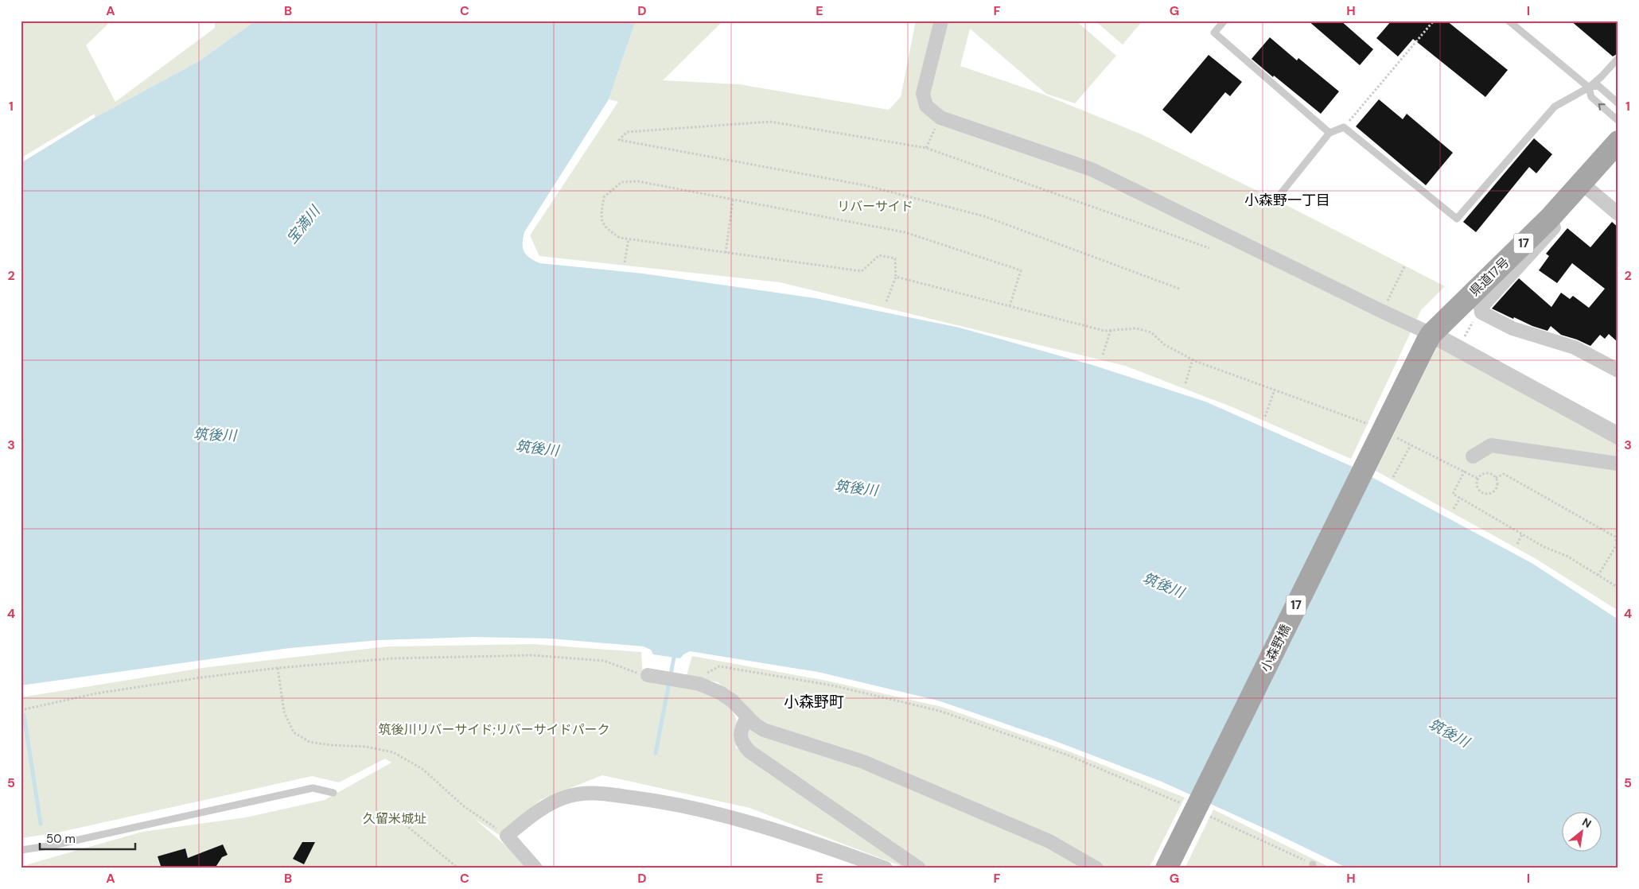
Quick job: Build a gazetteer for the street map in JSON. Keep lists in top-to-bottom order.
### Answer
{
  "streets": {
    "main road": ["17", "県道17号", "小森野橋"]
  },
  "crossings": [
    ["県道17号", "小森野橋"]
  ],
  "districts": ["小森野一丁目", "小森野町"],
  "water": ["宝満川", "筑後川"],
  "parks": ["リバーサイド", "筑後川リバーサイド;リバーサイドパーク", "久留米城址"],
  "scale_bar": "50 m",
  "north": "top right",
  "grid": {
    "columns": [
      "A",
      "B",
      "C",
      "D",
      "E",
      "F",
      "G",
      "H",
      "I"
    ],
    "rows": [
      "1",
      "2",
      "3",
      "4",
      "5"
    ]
  }
}
